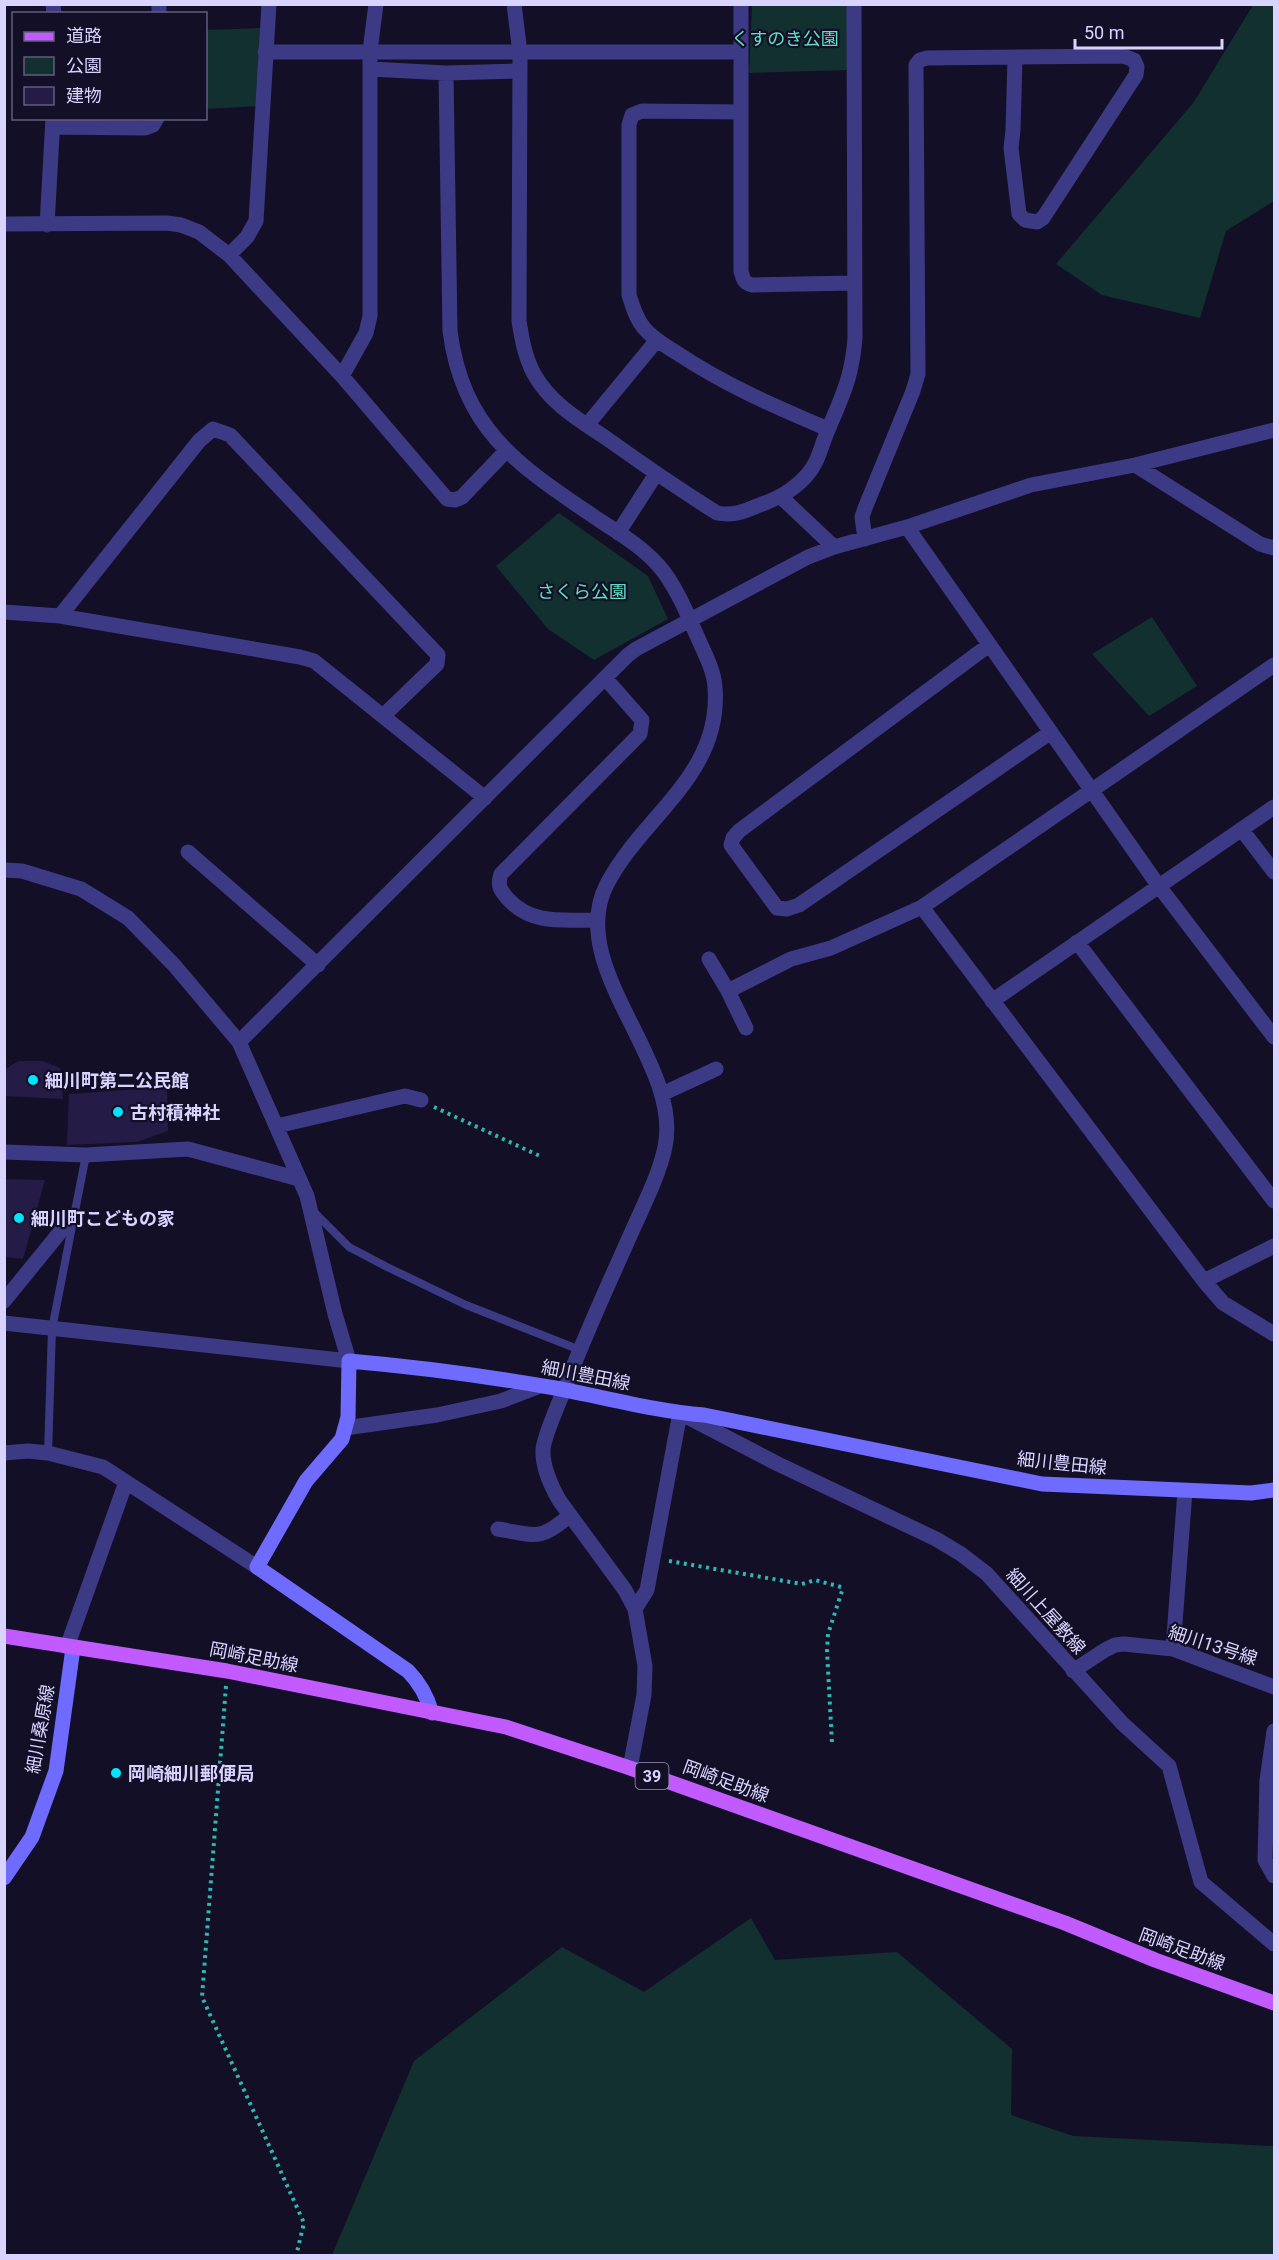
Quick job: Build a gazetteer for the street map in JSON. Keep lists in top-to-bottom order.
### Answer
{
  "streets": {
    "main road": [
      "細川豊田線",
      "岡崎足助線",
      "細川桑原線",
      "39"
    ],
    "street": ["細川上屋敷線", "細川13号線"]
  },
  "crossings": [
    ["細川豊田線", "細川上屋敷線"],
    ["細川上屋敷線", "細川13号線"],
    ["岡崎足助線", "細川桑原線"]
  ],
  "parks": ["くすのき公園", "さくら公園"],
  "places": [
    "細川町第二公民館",
    "古村積神社",
    "細川町こどもの家",
    "岡崎細川郵便局"
  ],
  "legend": ["道路", "公園", "建物"],
  "scale_bar": "50 m"
}
